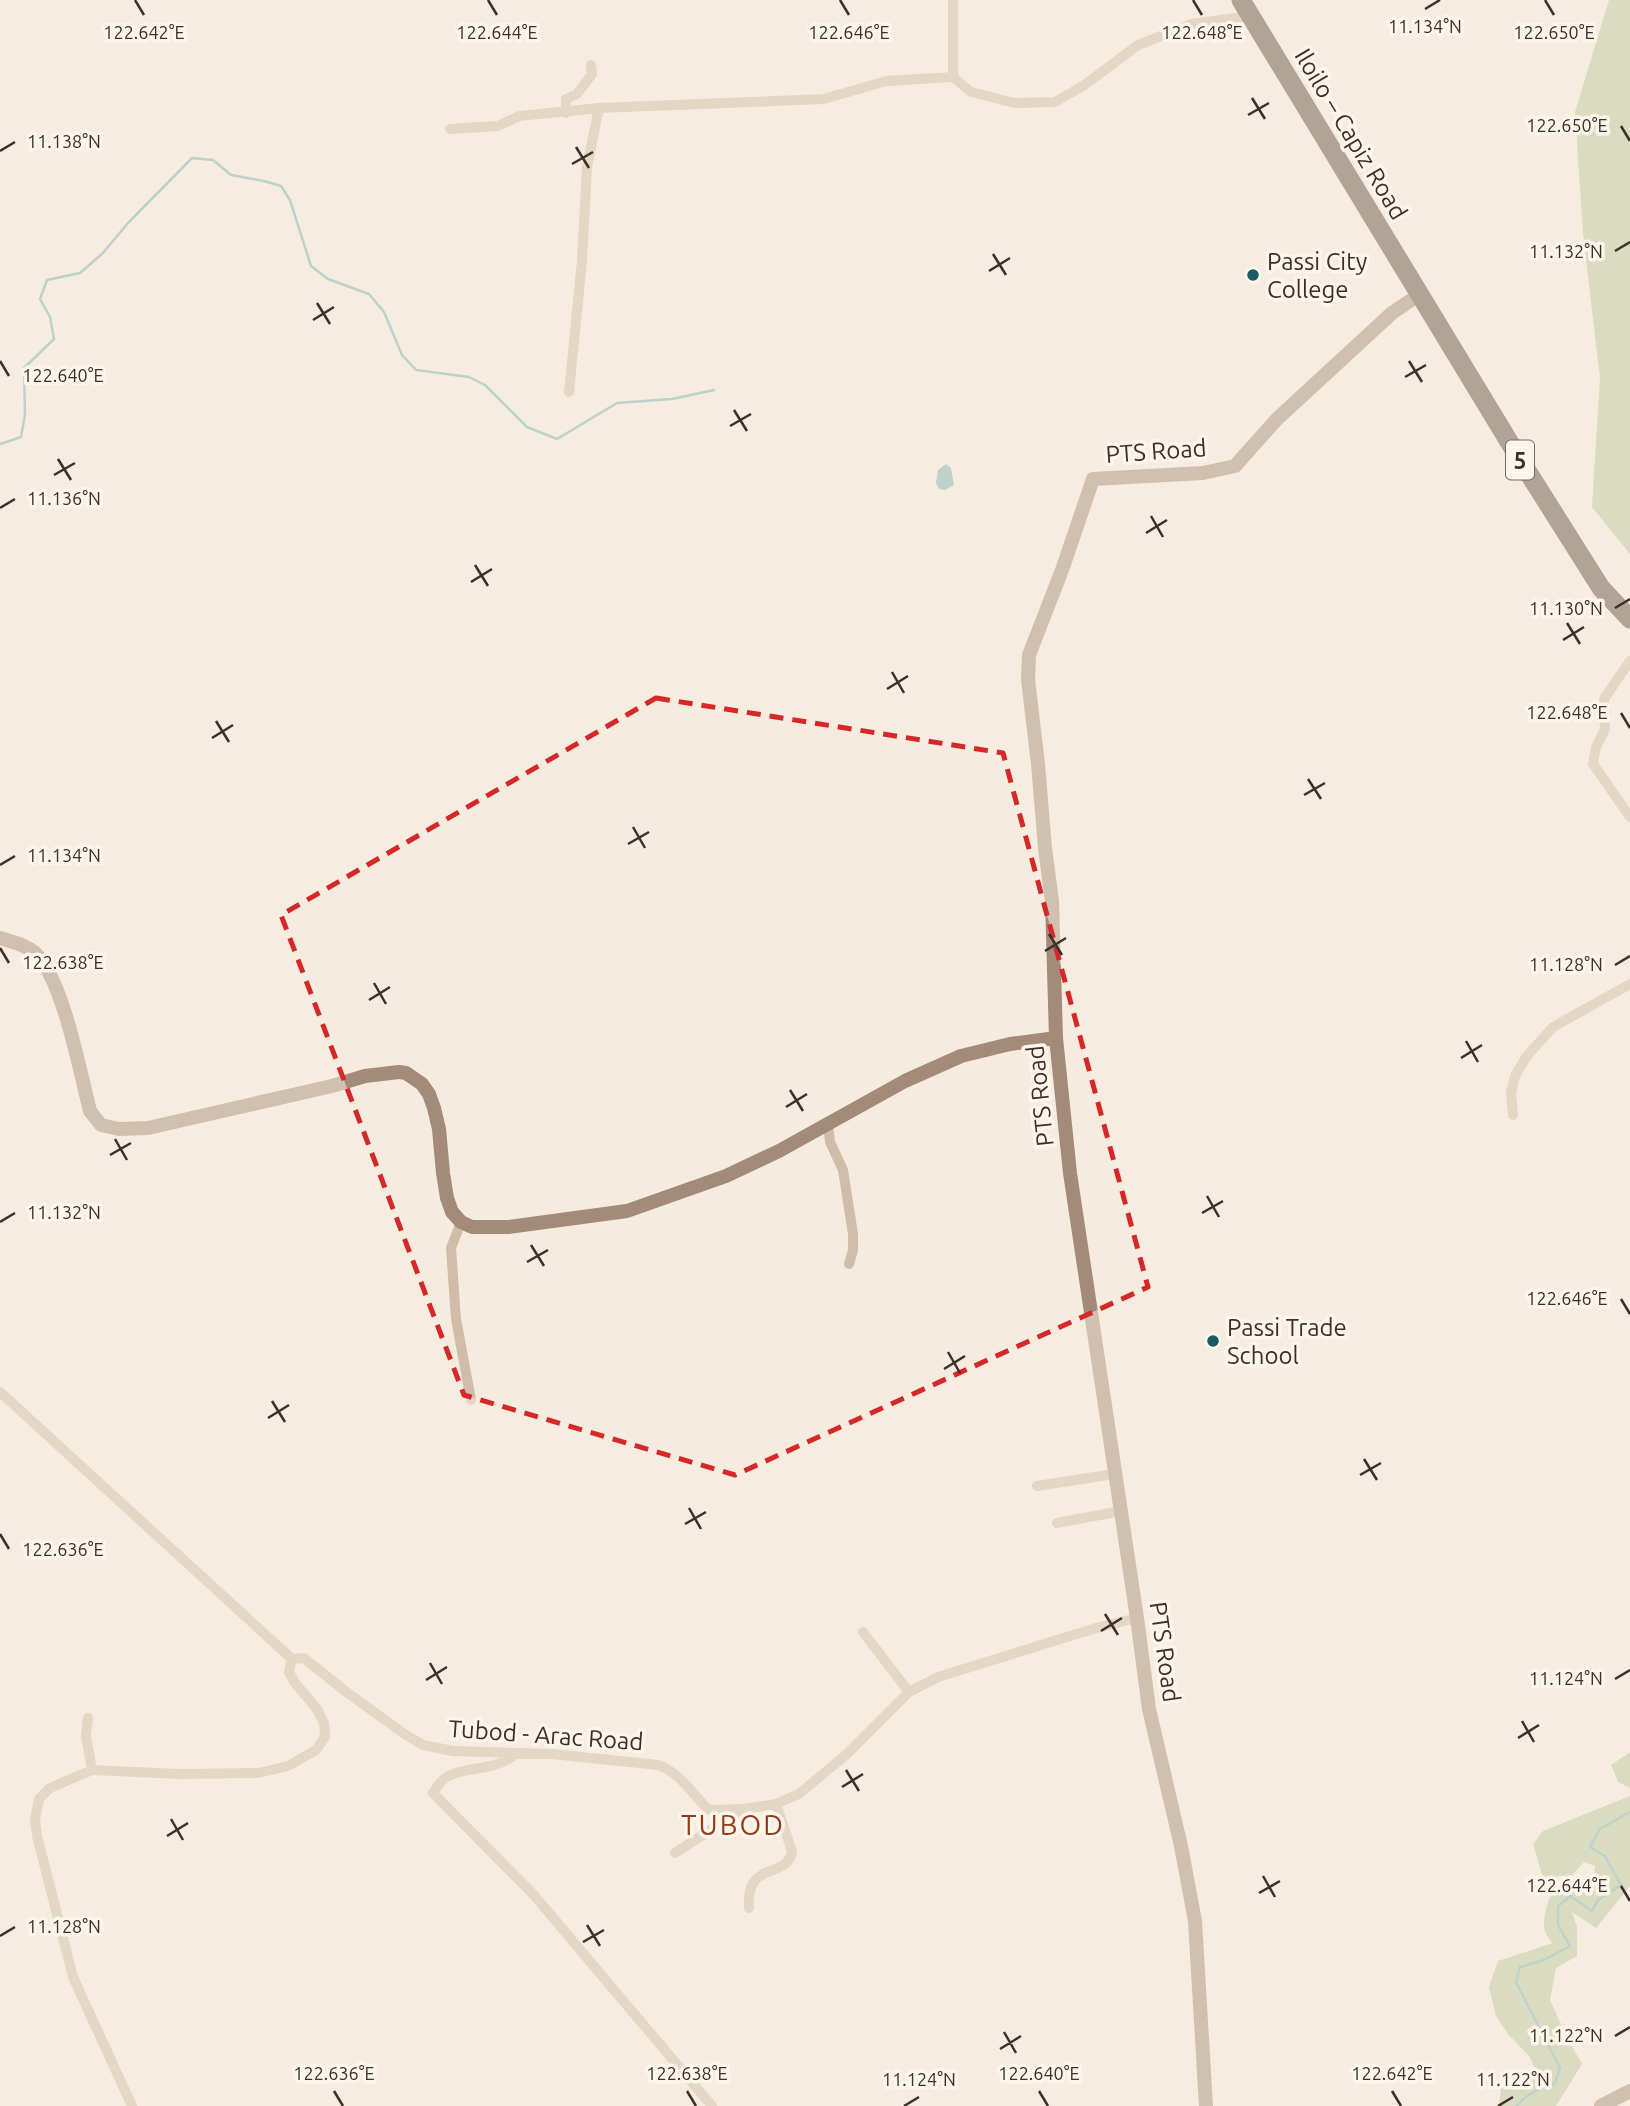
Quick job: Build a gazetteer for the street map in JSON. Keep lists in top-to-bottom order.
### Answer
{
  "streets": {
    "highway": ["Iloilo – Capiz Road", "5"],
    "main road": ["PTS Road"],
    "street": ["Tubod - Arac Road"]
  },
  "crossings": [
    ["Iloilo – Capiz Road", "PTS Road"],
    ["Iloilo – Capiz Road", "5"],
    ["PTS Road", "5"],
    ["PTS Road", "Tubod - Arac Road"]
  ],
  "districts": ["TUBOD"],
  "places": ["Passi City College", "Passi Trade School"],
  "coordinates": [
    "11.134°N",
    "122.648°E",
    "122.650°E",
    "122.642°E",
    "122.644°E",
    "122.646°E",
    "11.138°N",
    "11.132°N",
    "122.640°E",
    "11.136°N",
    "11.130°N",
    "122.638°E",
    "11.128°N",
    "122.636°E",
    "11.124°N",
    "11.122°N"
  ]
}
